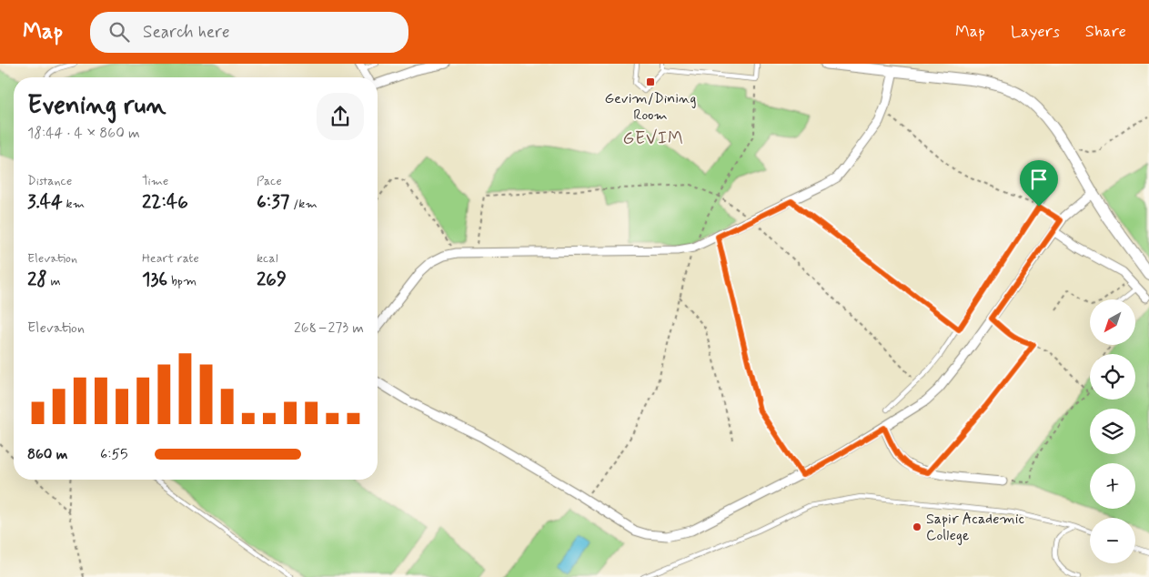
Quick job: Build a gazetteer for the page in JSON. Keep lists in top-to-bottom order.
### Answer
{
  "districts": ["GEVIM"],
  "places": {
    "transit": ["Gevim/Dining Room"],
    "other": ["Sapir Academic College"]
  },
  "north": "bottom left",
  "page": {
    "header": "Map",
    "search": "Search here",
    "nav": ["Map", "Layers", "Share"],
    "heading": ["Evening run", "18:44 · 4 × 860 m"],
    "stats": [
      ["Distance", "3.44 km"],
      ["Time", "22:46"],
      ["Pace", "6:37 /km"],
      ["Elevation", "28 m"],
      ["Heart rate", "136 bpm"],
      ["kcal", "269"]
    ],
    "map_buttons": ["+", "−"],
    "chart": ["Elevation", "268–273 m"],
    "list": [
      {
        "name": "860 m",
        "note": "6:55"
      }
    ]
  }
}
